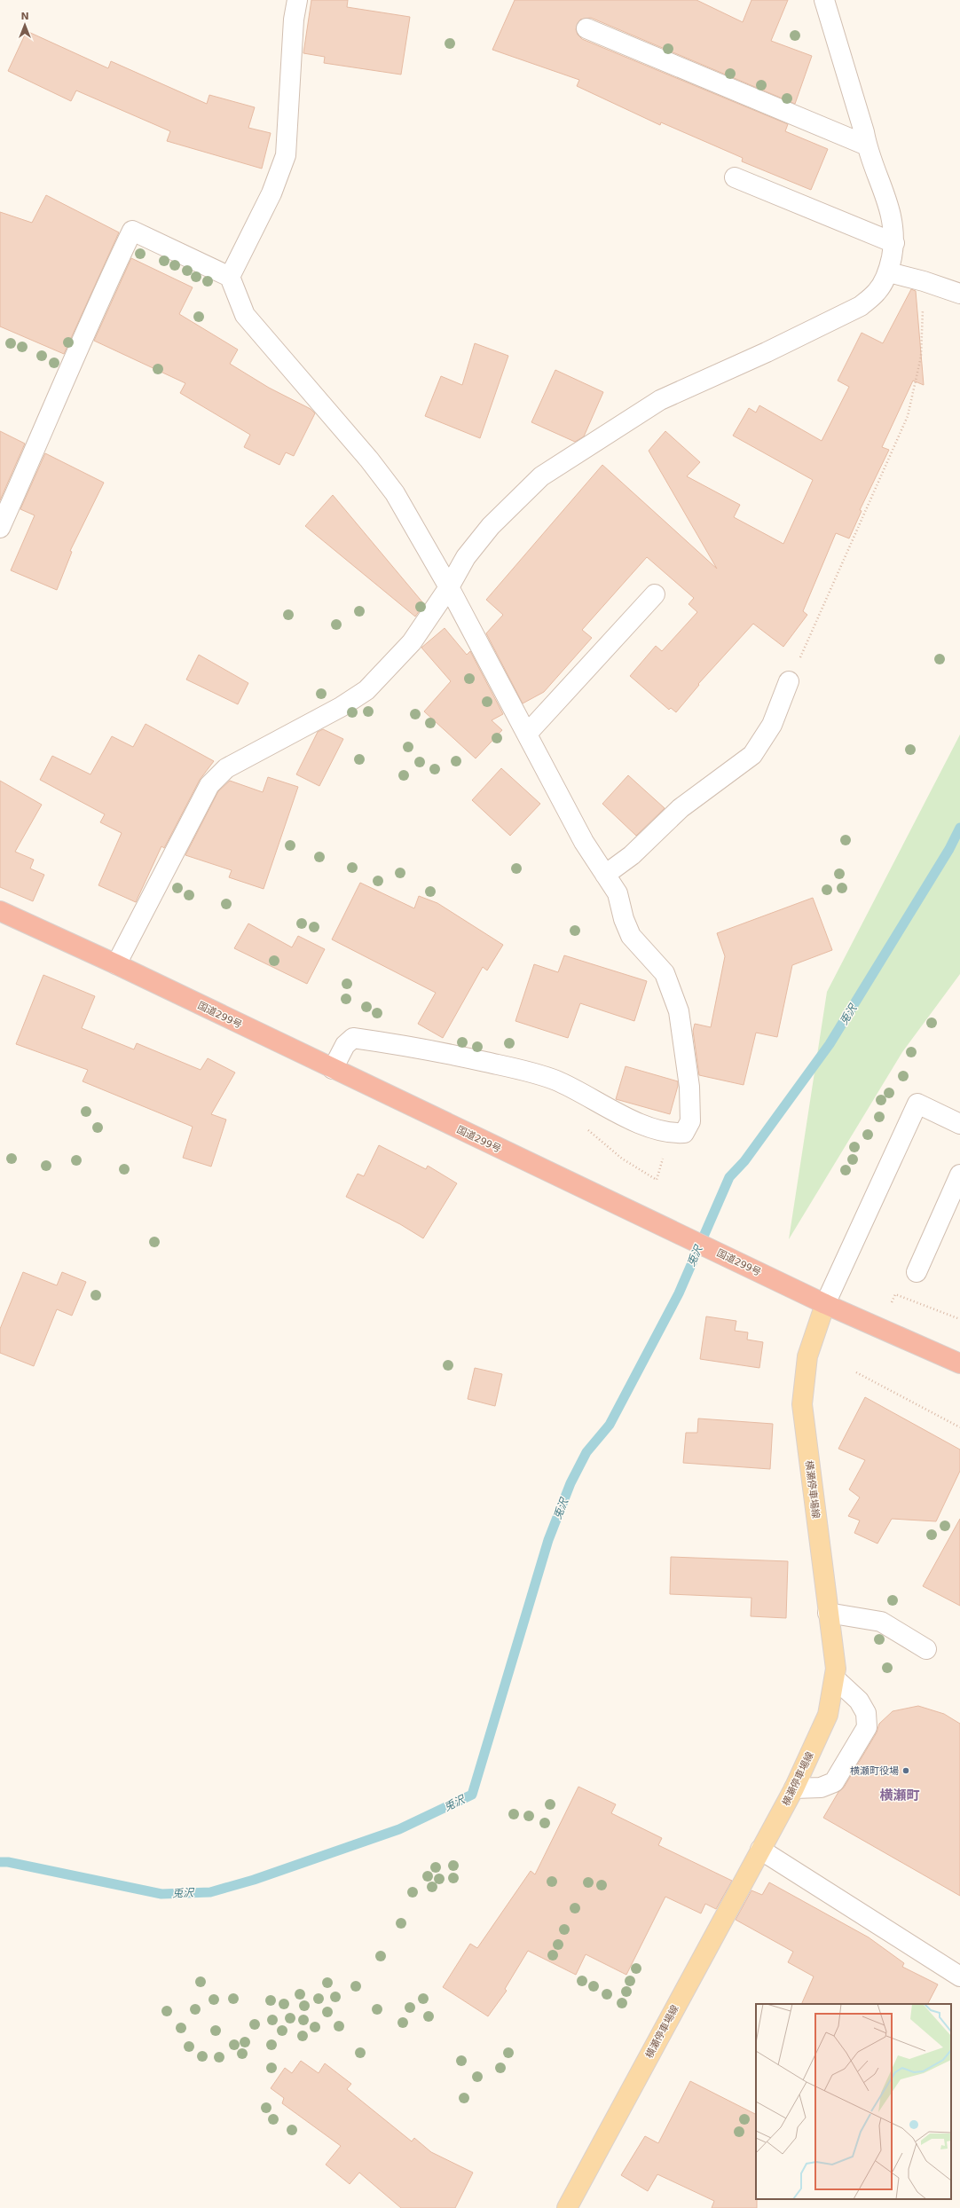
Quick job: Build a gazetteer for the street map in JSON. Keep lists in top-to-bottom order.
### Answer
{
  "streets": {
    "highway": ["国道299号"],
    "main road": ["横瀬停車場線"]
  },
  "crossings": [
    ["国道299号", "横瀬停車場線"]
  ],
  "districts": ["横瀬町"],
  "water": ["兎沢"],
  "places": ["横瀬町役場"],
  "north": "top"
}
